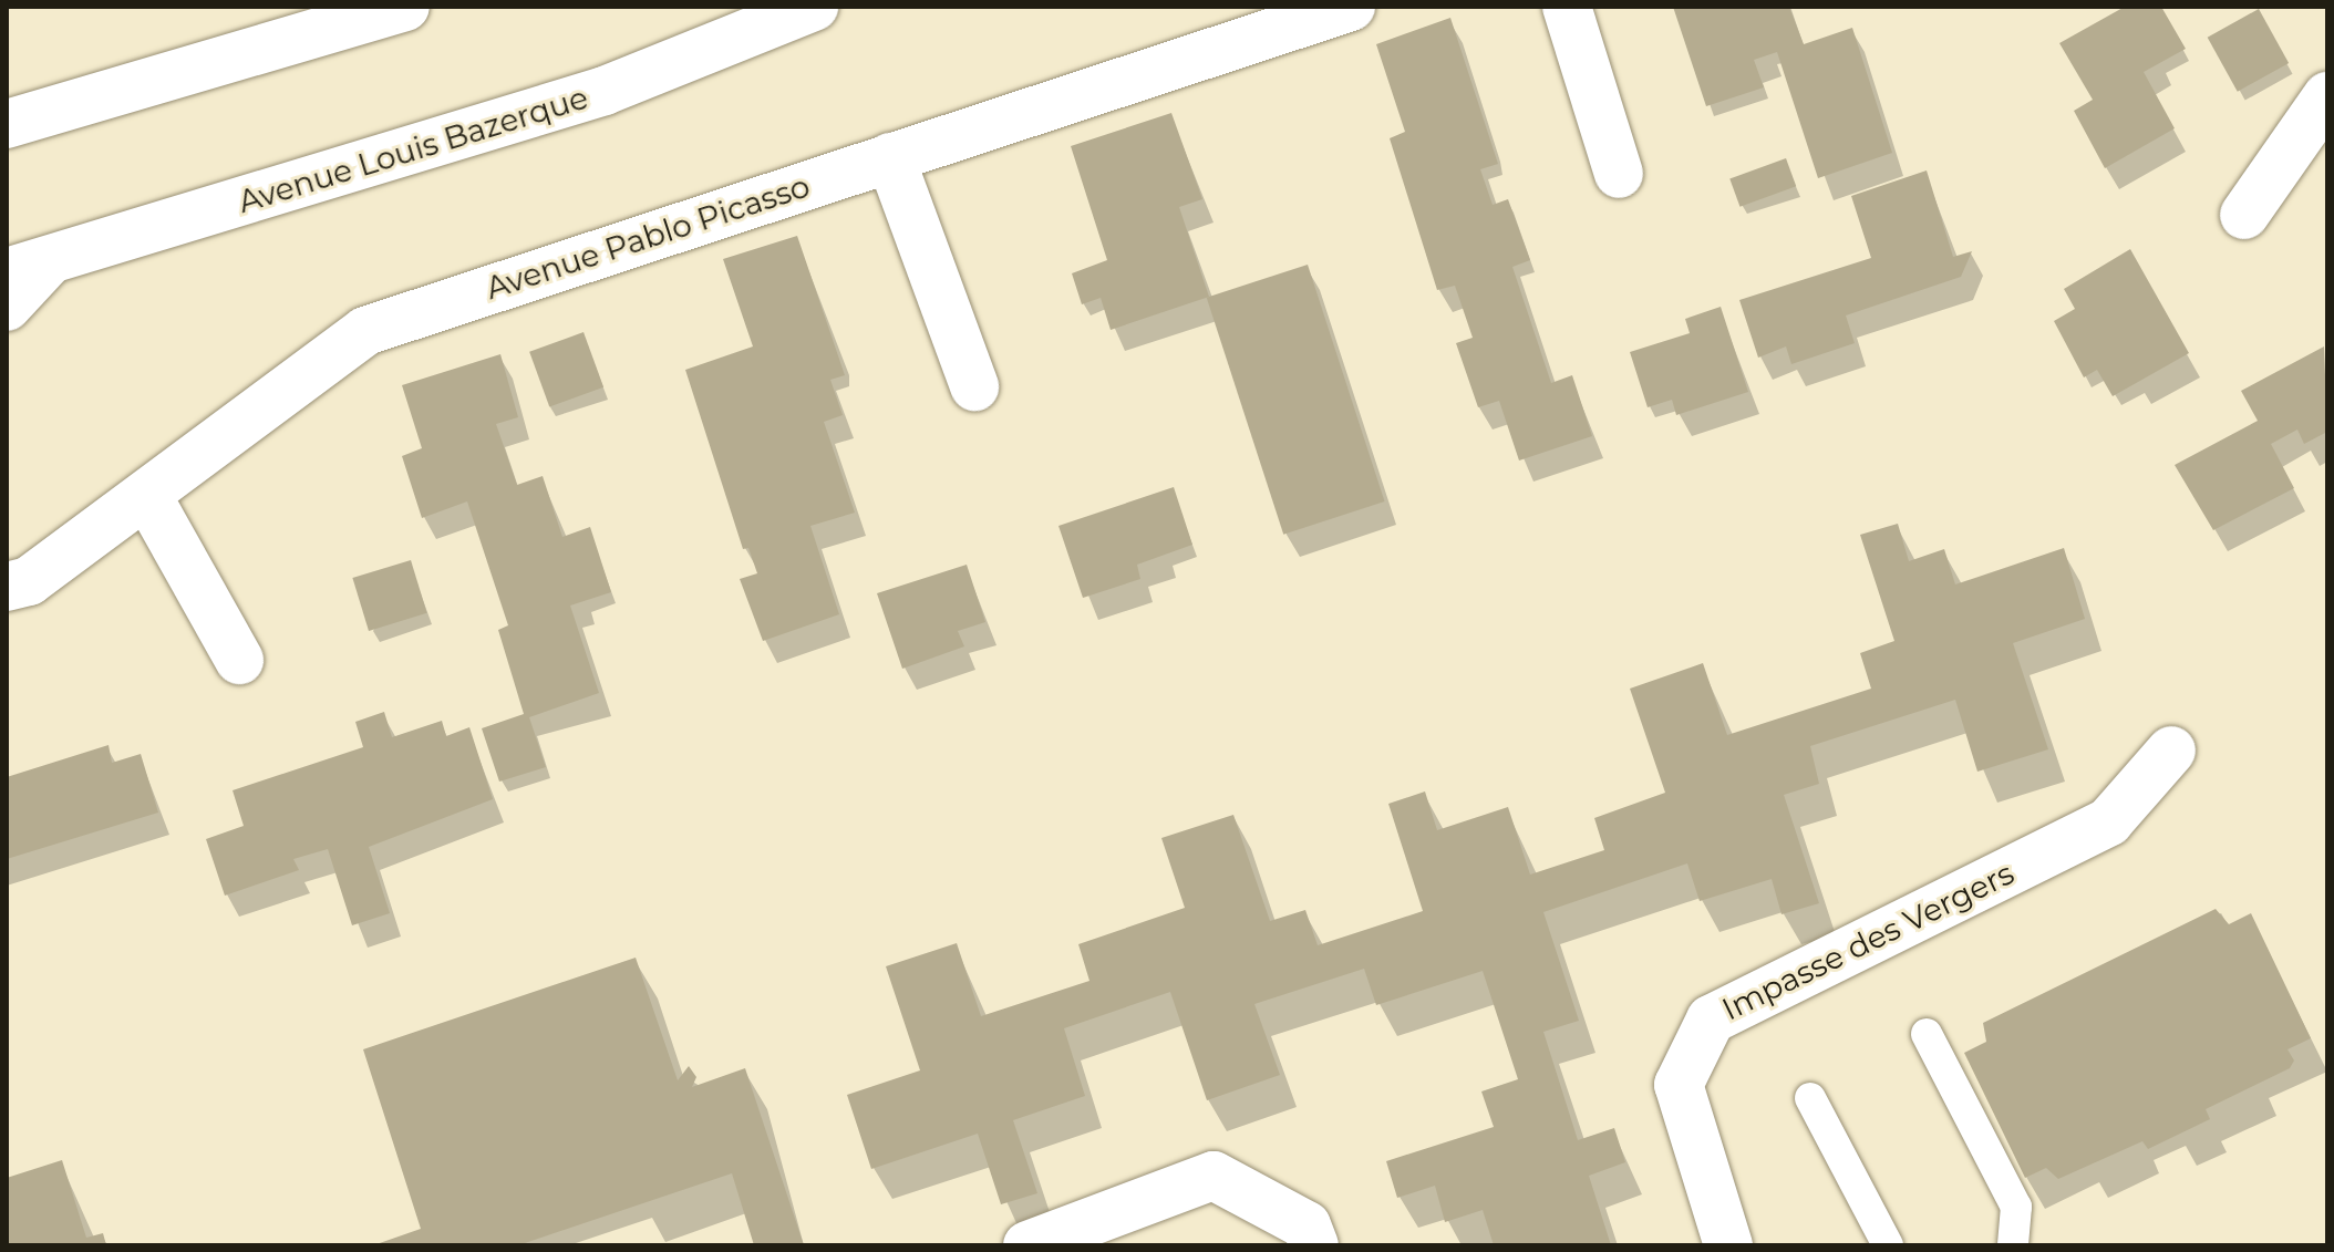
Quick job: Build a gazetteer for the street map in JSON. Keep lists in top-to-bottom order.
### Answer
{
  "streets": {
    "street": ["Avenue Louis Bazerque", "Avenue Pablo Picasso", "Impasse des Vergers"]
  }
}
